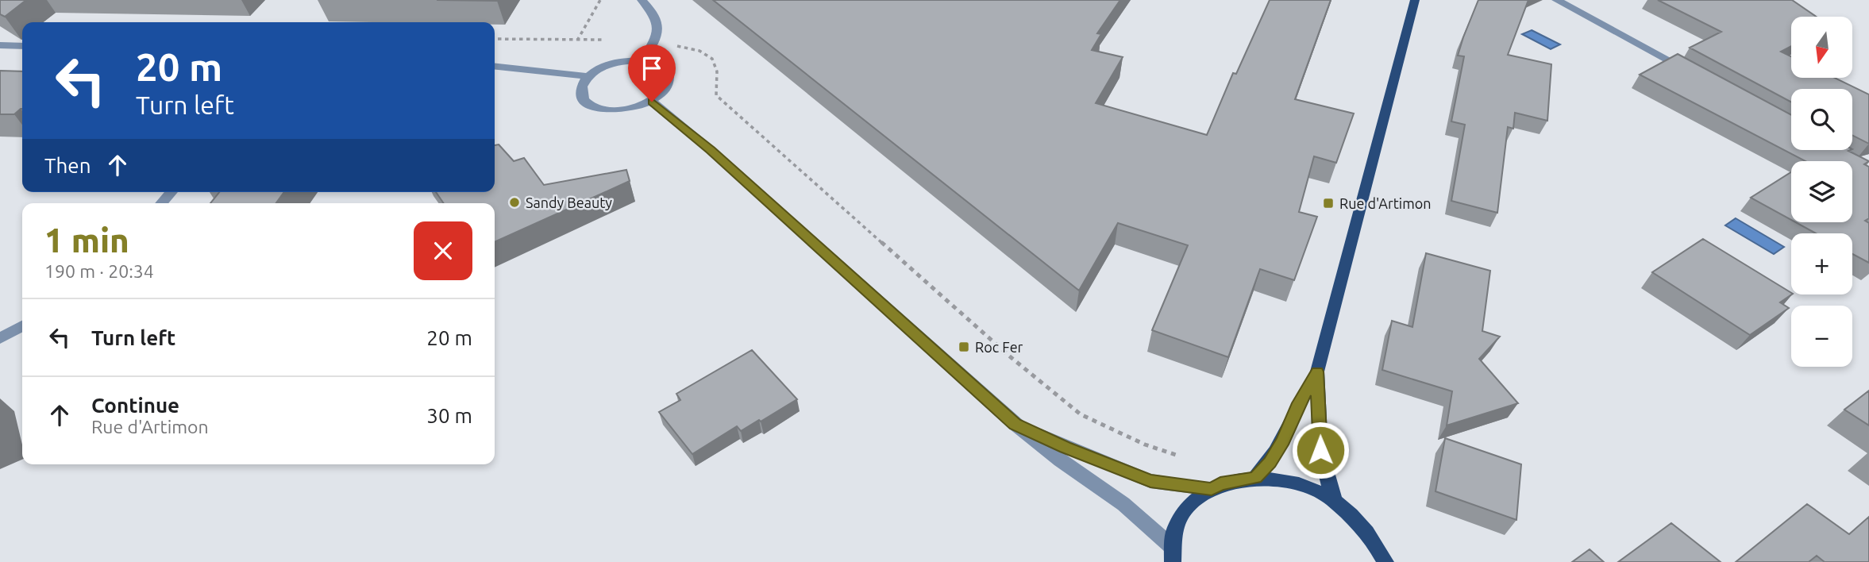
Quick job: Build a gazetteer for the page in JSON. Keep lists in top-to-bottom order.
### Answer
{
  "places": {
    "other": ["Sandy Beauty"],
    "transit": ["Rue d'Artimon", "Roc Fer"]
  },
  "north": "bottom",
  "page": {
    "map_buttons": ["+", "−"],
    "turn": ["20 m", "Turn left"],
    "then": "Then",
    "heading": ["1 min", "190 m · 20:34"],
    "list": [
      {
        "name": "Turn left",
        "value": "20 m"
      },
      {
        "name": "Continue",
        "note": "Rue d'Artimon",
        "value": "30 m"
      }
    ]
  }
}
